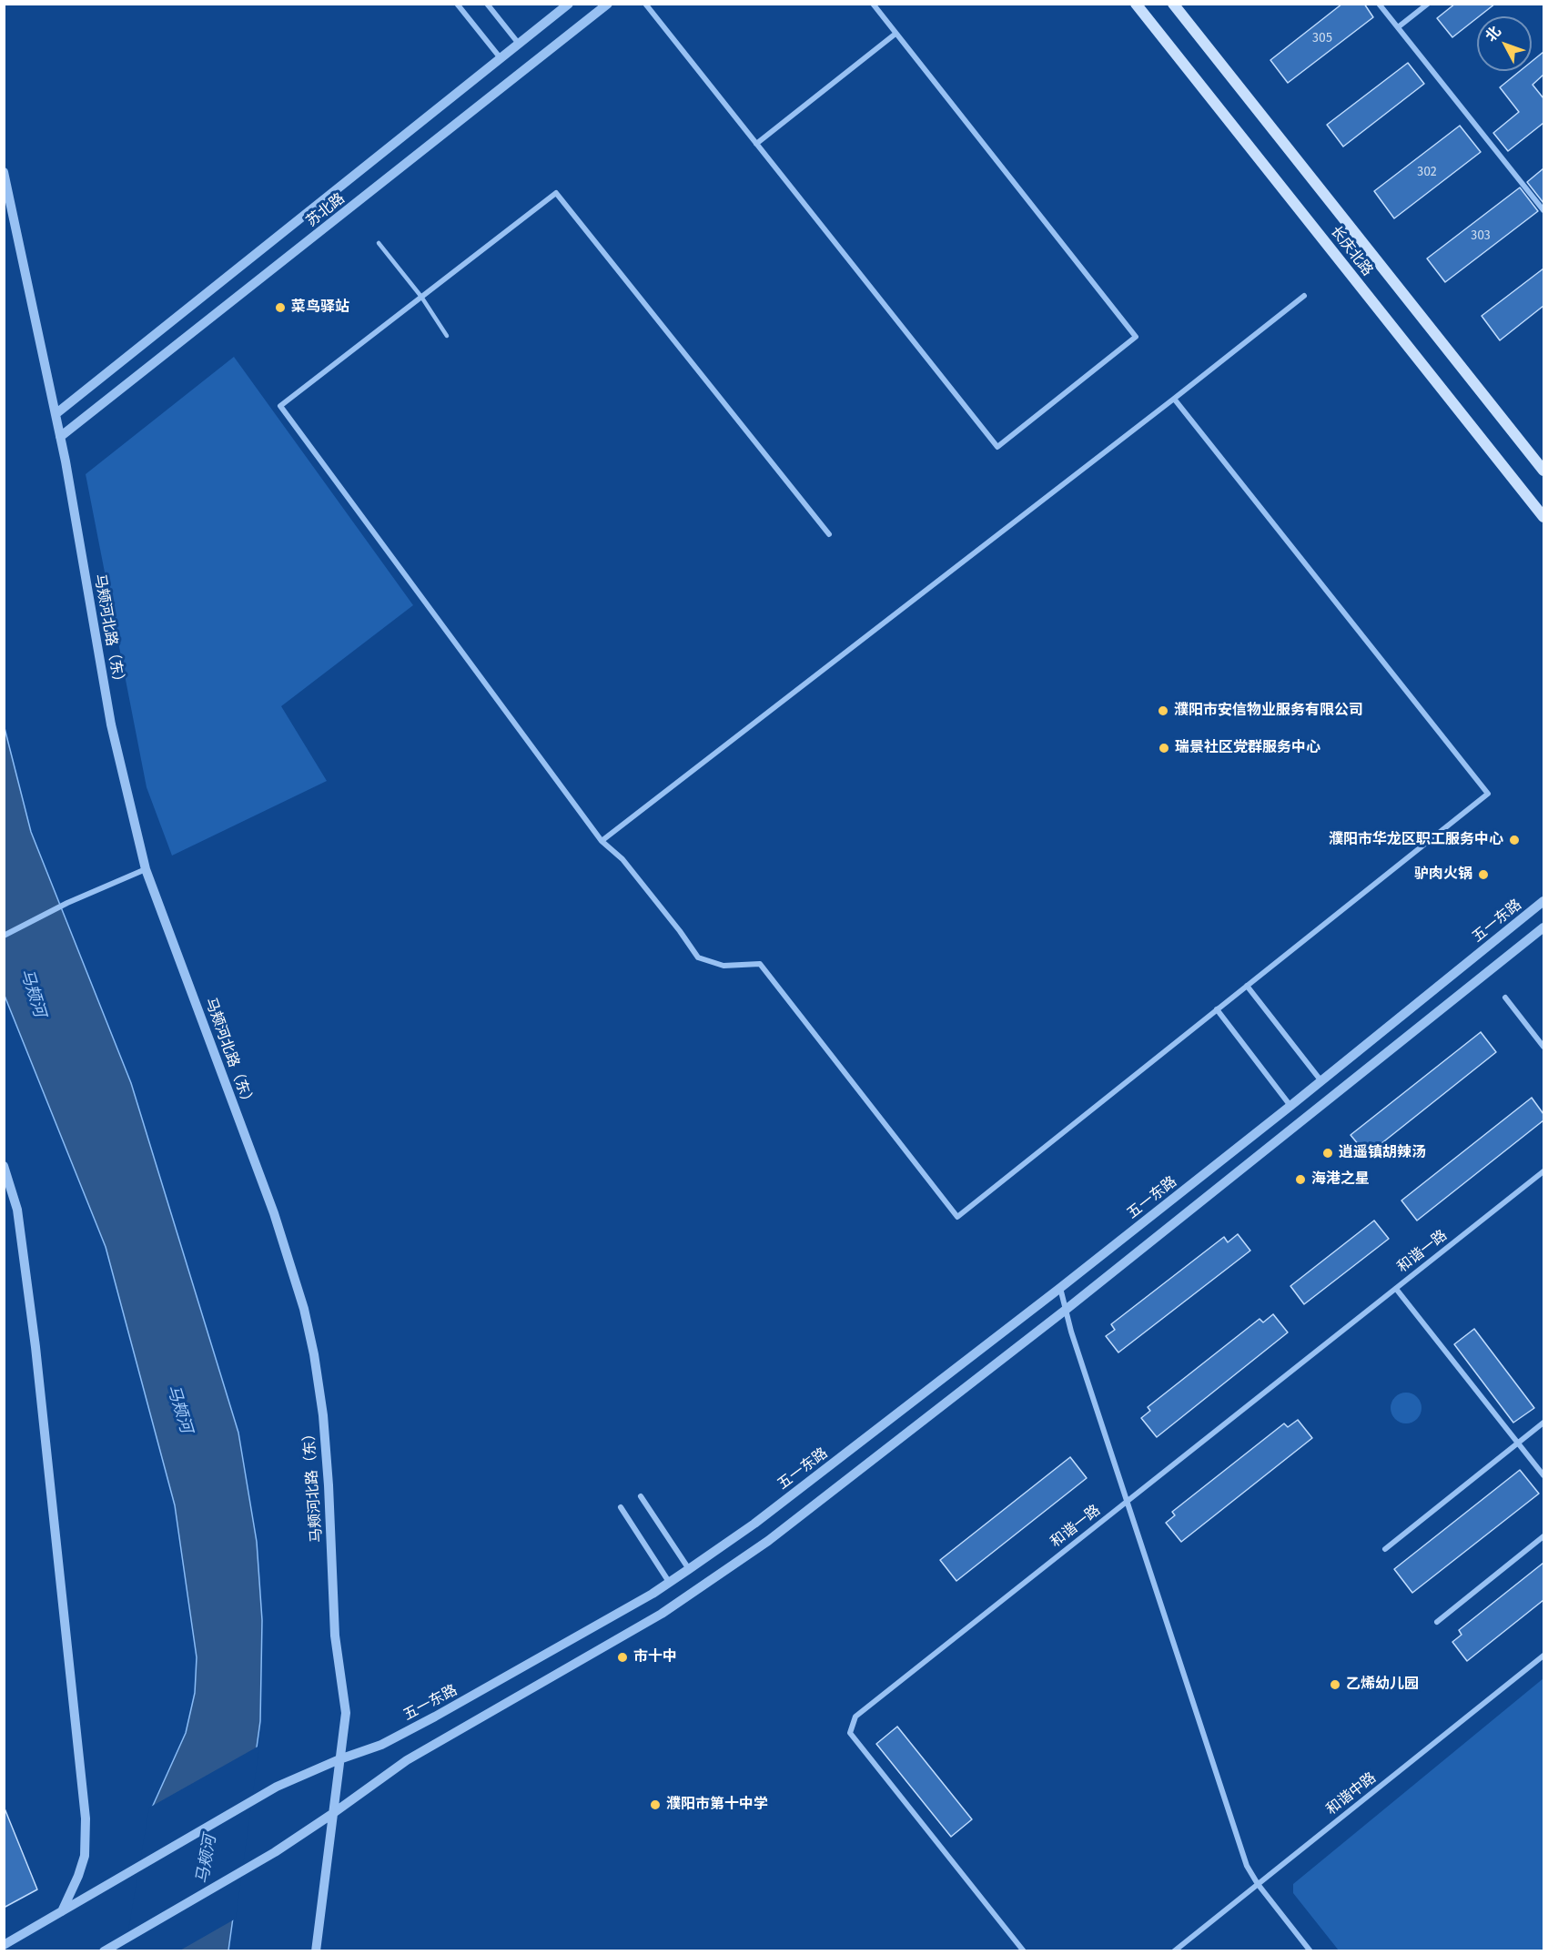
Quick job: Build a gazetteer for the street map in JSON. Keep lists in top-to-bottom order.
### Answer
{
  "streets": {
    "main road": ["长庆北路"],
    "street": [
      "苏北路",
      "马颊河北路（东）",
      "五一东路",
      "和谐一路",
      "和谐中路"
    ]
  },
  "crossings": [
    ["苏北路", "马颊河北路（东）"],
    ["马颊河北路（东）", "五一东路"]
  ],
  "water": ["马颊河"],
  "places": [
    "菜鸟驿站",
    "濮阳市安信物业服务有限公司",
    "瑞景社区党群服务中心",
    "濮阳市华龙区职工服务中心",
    "驴肉火锅",
    "逍遥镇胡辣汤",
    "海港之星",
    "市十中",
    "乙烯幼儿园",
    "濮阳市第十中学"
  ],
  "house_numbers": ["305", "302", "303"],
  "north": "top left"
}
